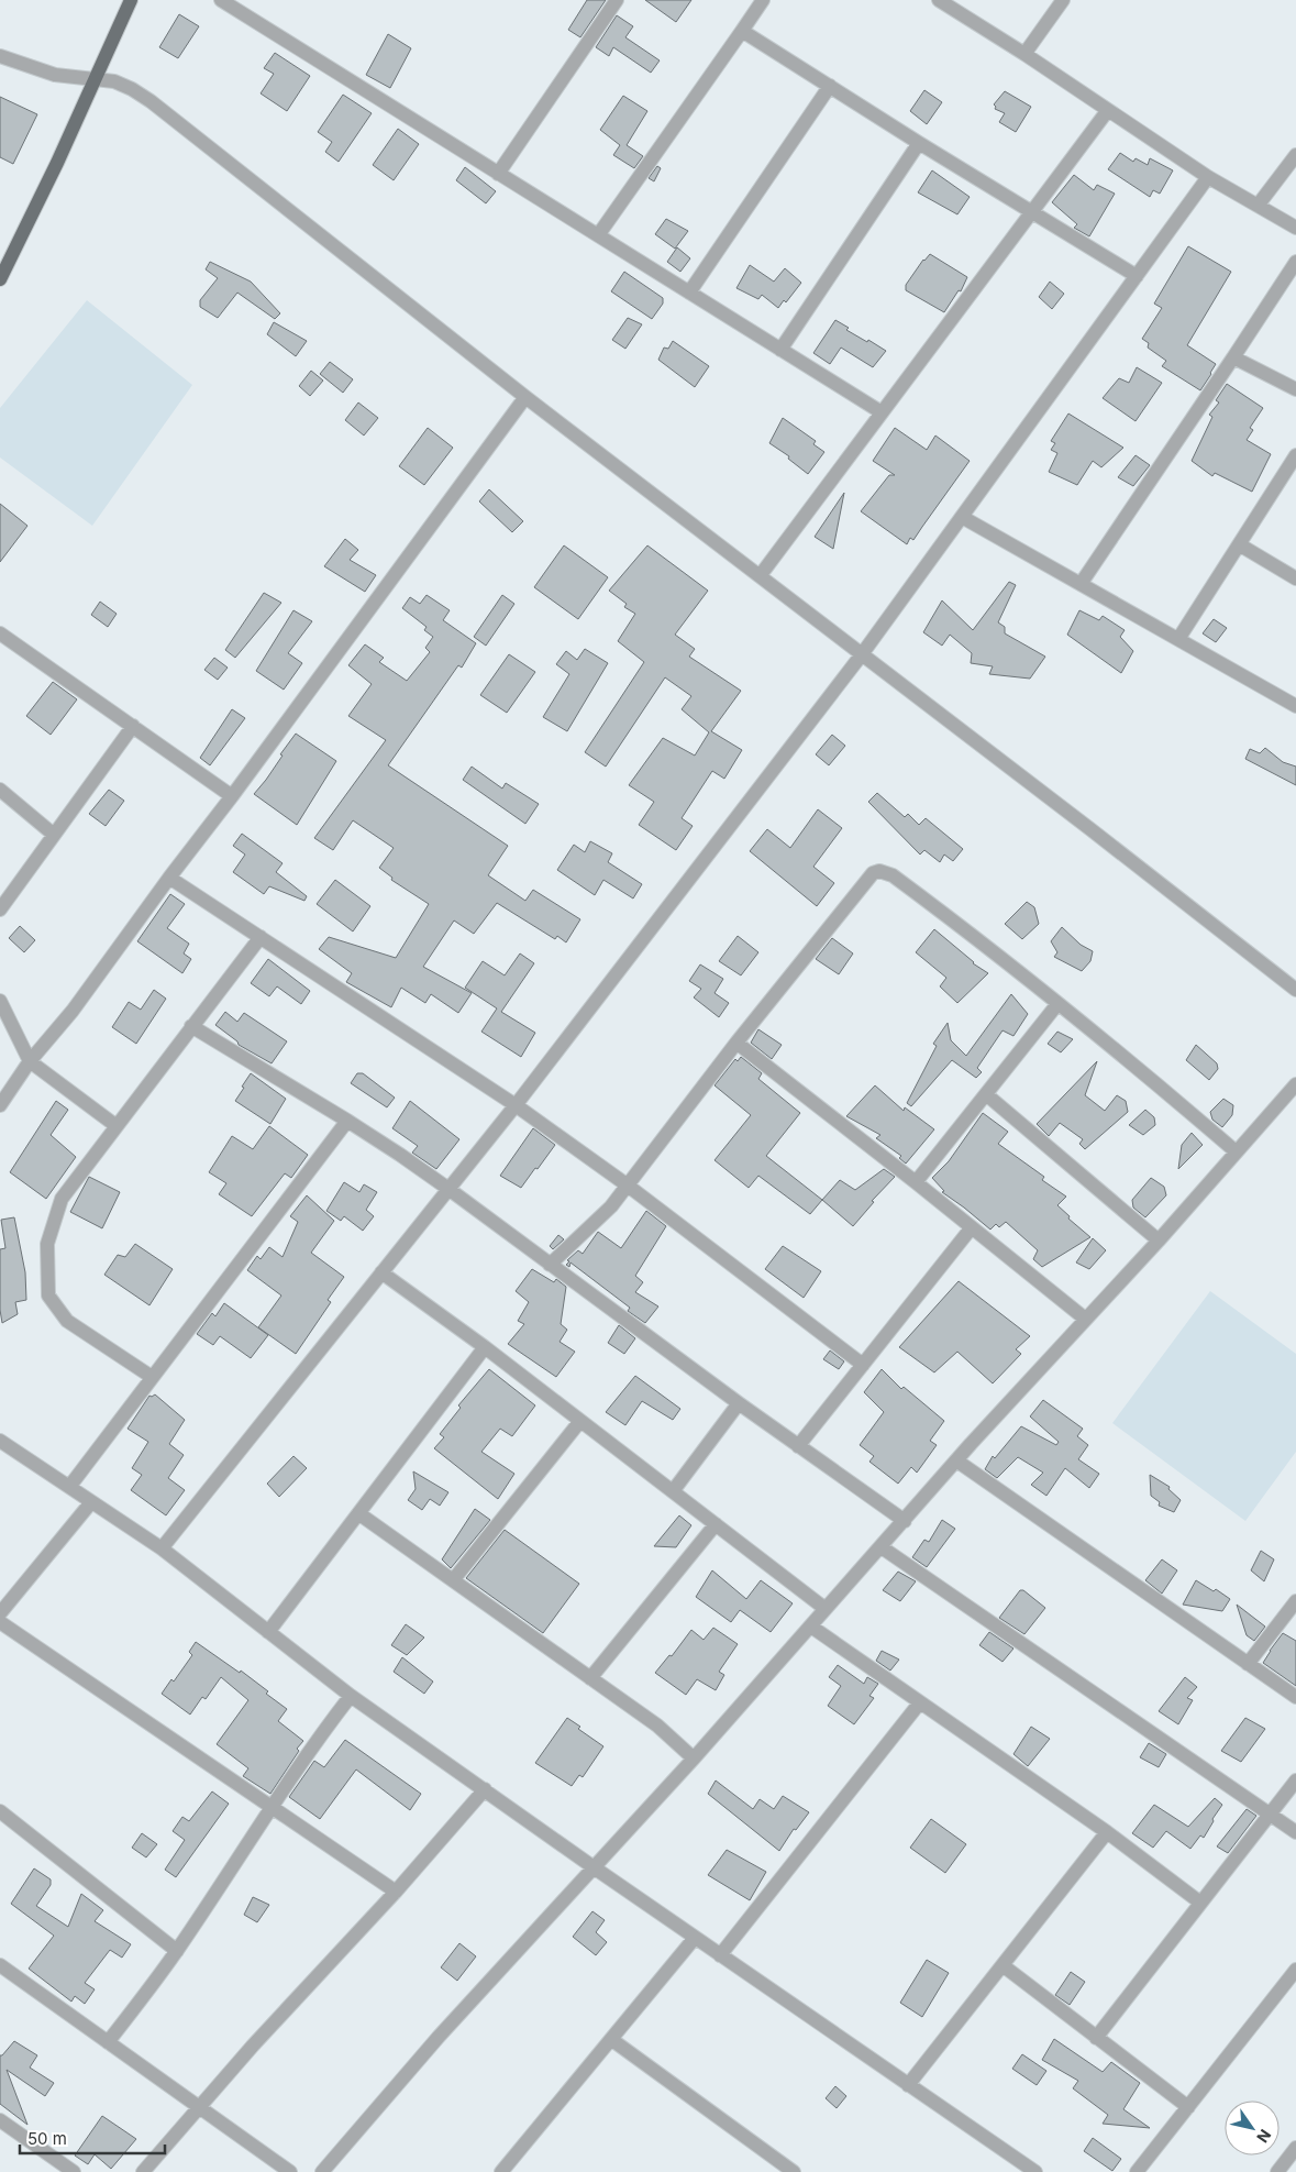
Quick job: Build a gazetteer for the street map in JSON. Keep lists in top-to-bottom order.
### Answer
{
  "scale_bar": "50 m",
  "north": "bottom right"
}
